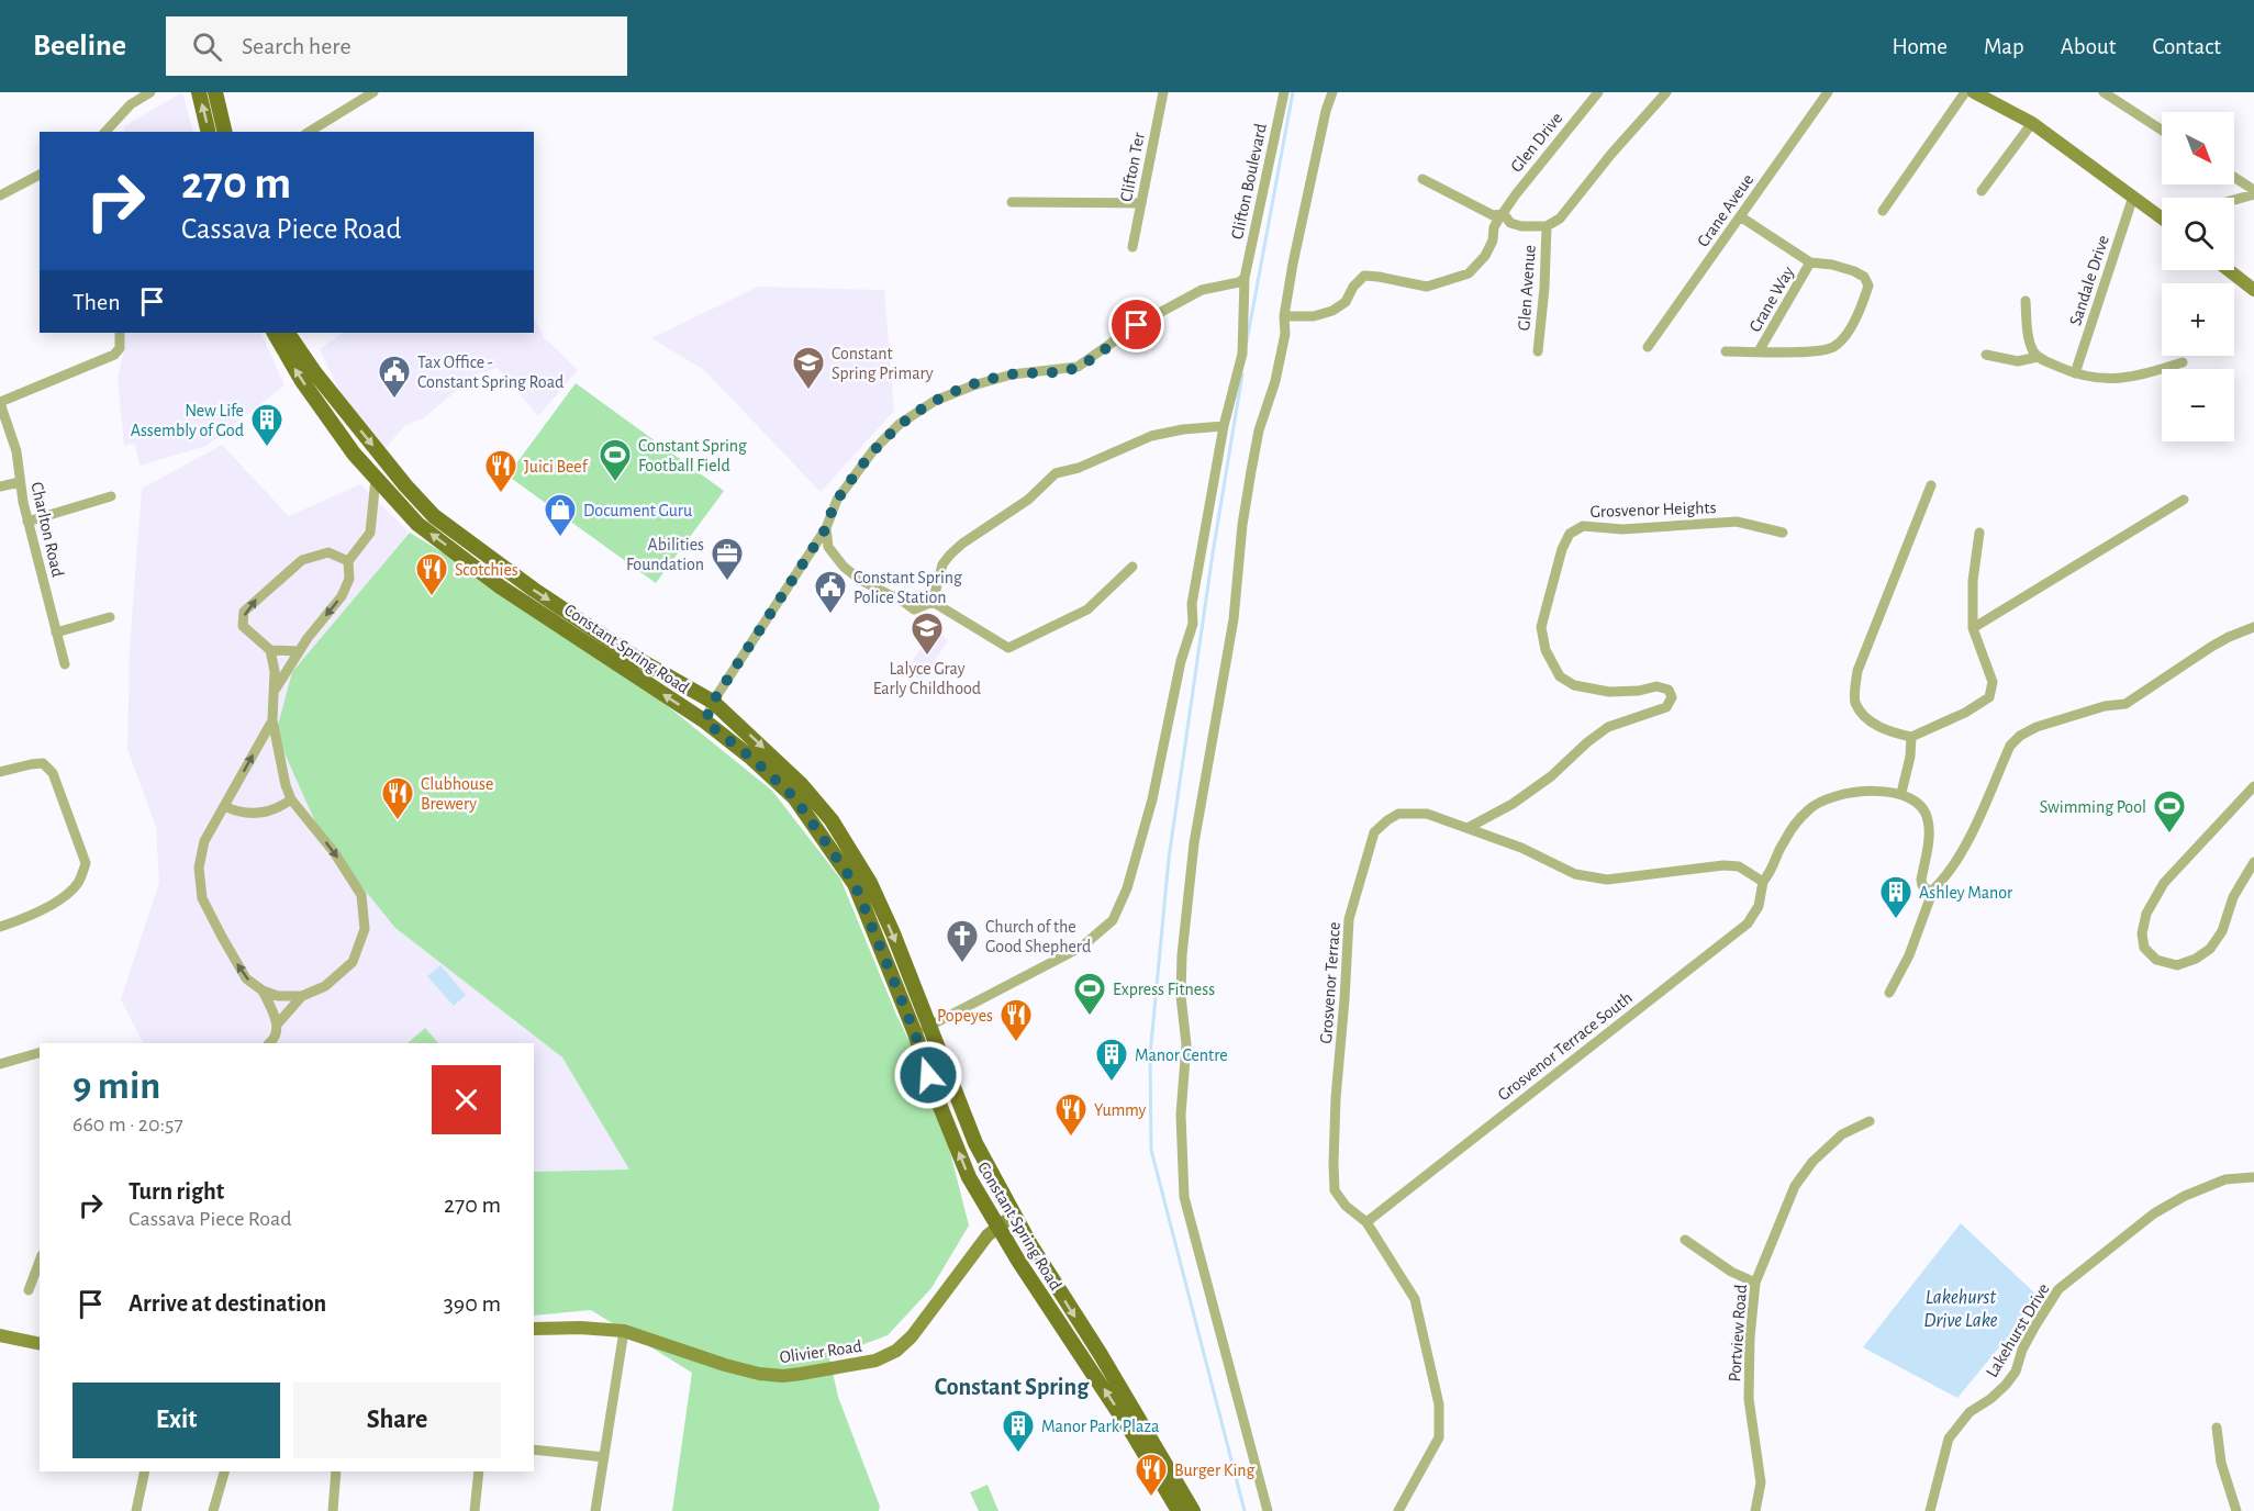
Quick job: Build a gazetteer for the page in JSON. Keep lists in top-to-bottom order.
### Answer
{
  "streets": {
    "main road": ["Constant Spring Road", "Olivier Road"],
    "street": [
      "Glen Drive",
      "Clifton Ter",
      "Clifton Boulevard",
      "Crane Aveue",
      "Sandale Drive",
      "Glen Avenue",
      "Crane Way",
      "Grosvenor Heights",
      "Charlton Road",
      "Grosvenor Terrace",
      "Grosvenor Terrace South",
      "Lakehurst Drive",
      "Portview Road"
    ]
  },
  "crossings": [
    ["Clifton Boulevard", "Constant Spring Road"],
    ["Grosvenor Heights", "Grosvenor Terrace"],
    ["Constant Spring Road", "Olivier Road"],
    ["Grosvenor Terrace", "Grosvenor Terrace South"]
  ],
  "districts": ["Constant Spring"],
  "water": ["Lakehurst Drive Lake"],
  "places": {
    "school or university": ["Constant Spring Primary", "Lalyce Gray Early Childhood"],
    "public building": ["Tax Office - Constant Spring Road", "Constant Spring Police Station"],
    "building": [
      "New Life Assembly of God",
      "Ashley Manor",
      "Manor Centre",
      "Manor Park Plaza"
    ],
    "sports": ["Constant Spring Football Field", "Swimming Pool", "Express Fitness"],
    "restaurant": [
      "Juici Beef",
      "Scotchies",
      "Clubhouse Brewery",
      "Popeyes",
      "Yummy",
      "Burger King"
    ],
    "shop": ["Document Guru"],
    "office": ["Abilities Foundation"],
    "church": ["Church of the Good Shepherd"]
  },
  "north": "bottom right",
  "page": {
    "header": "Beeline",
    "search": "Search here",
    "nav": [
      "Home",
      "Map",
      "About",
      "Contact"
    ],
    "map_buttons": ["+", "−"],
    "turn": ["270 m", "Cassava Piece Road"],
    "then": "Then",
    "heading": ["9 min", "660 m · 20:57"],
    "list": [
      {
        "name": "Turn right",
        "note": "Cassava Piece Road",
        "value": "270 m"
      },
      {
        "name": "Arrive at destination",
        "value": "390 m"
      }
    ],
    "buttons": ["Exit", "Share"]
  }
}
